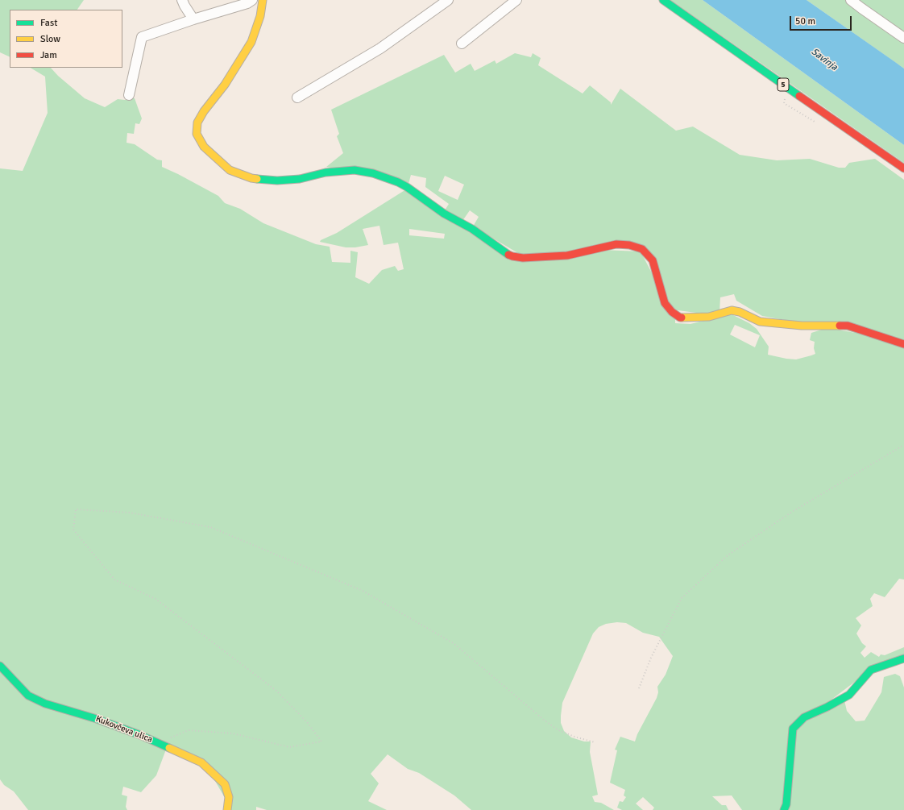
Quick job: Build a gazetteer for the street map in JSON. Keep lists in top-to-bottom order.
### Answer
{
  "streets": {
    "street": ["5", "Kukovčeva ulica"]
  },
  "water": ["Savinja"],
  "legend": ["Fast", "Slow", "Jam"],
  "scale_bar": "50 m"
}
